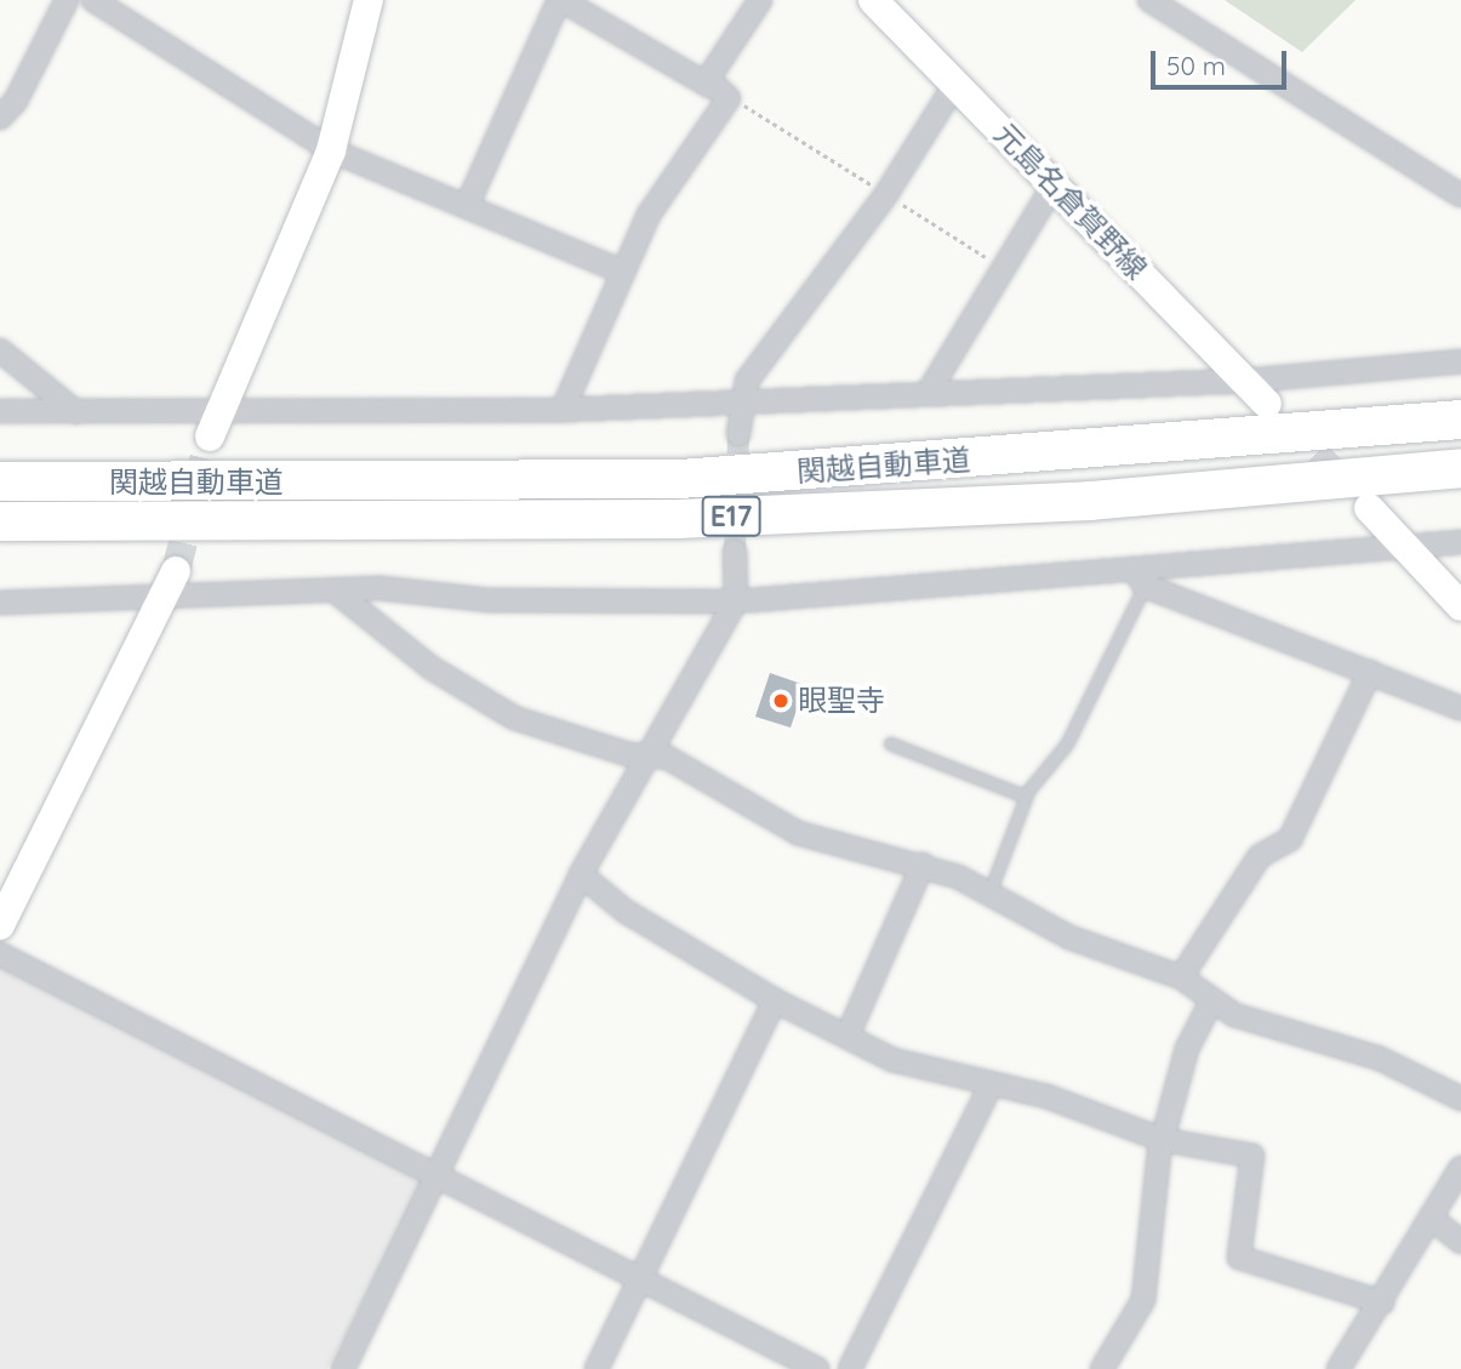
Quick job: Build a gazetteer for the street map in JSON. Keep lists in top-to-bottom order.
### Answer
{
  "streets": {
    "highway": ["関越自動車道", "E17"],
    "street": ["元島名倉賀野線"]
  },
  "places": ["眼聖寺"],
  "scale_bar": "50 m"
}
